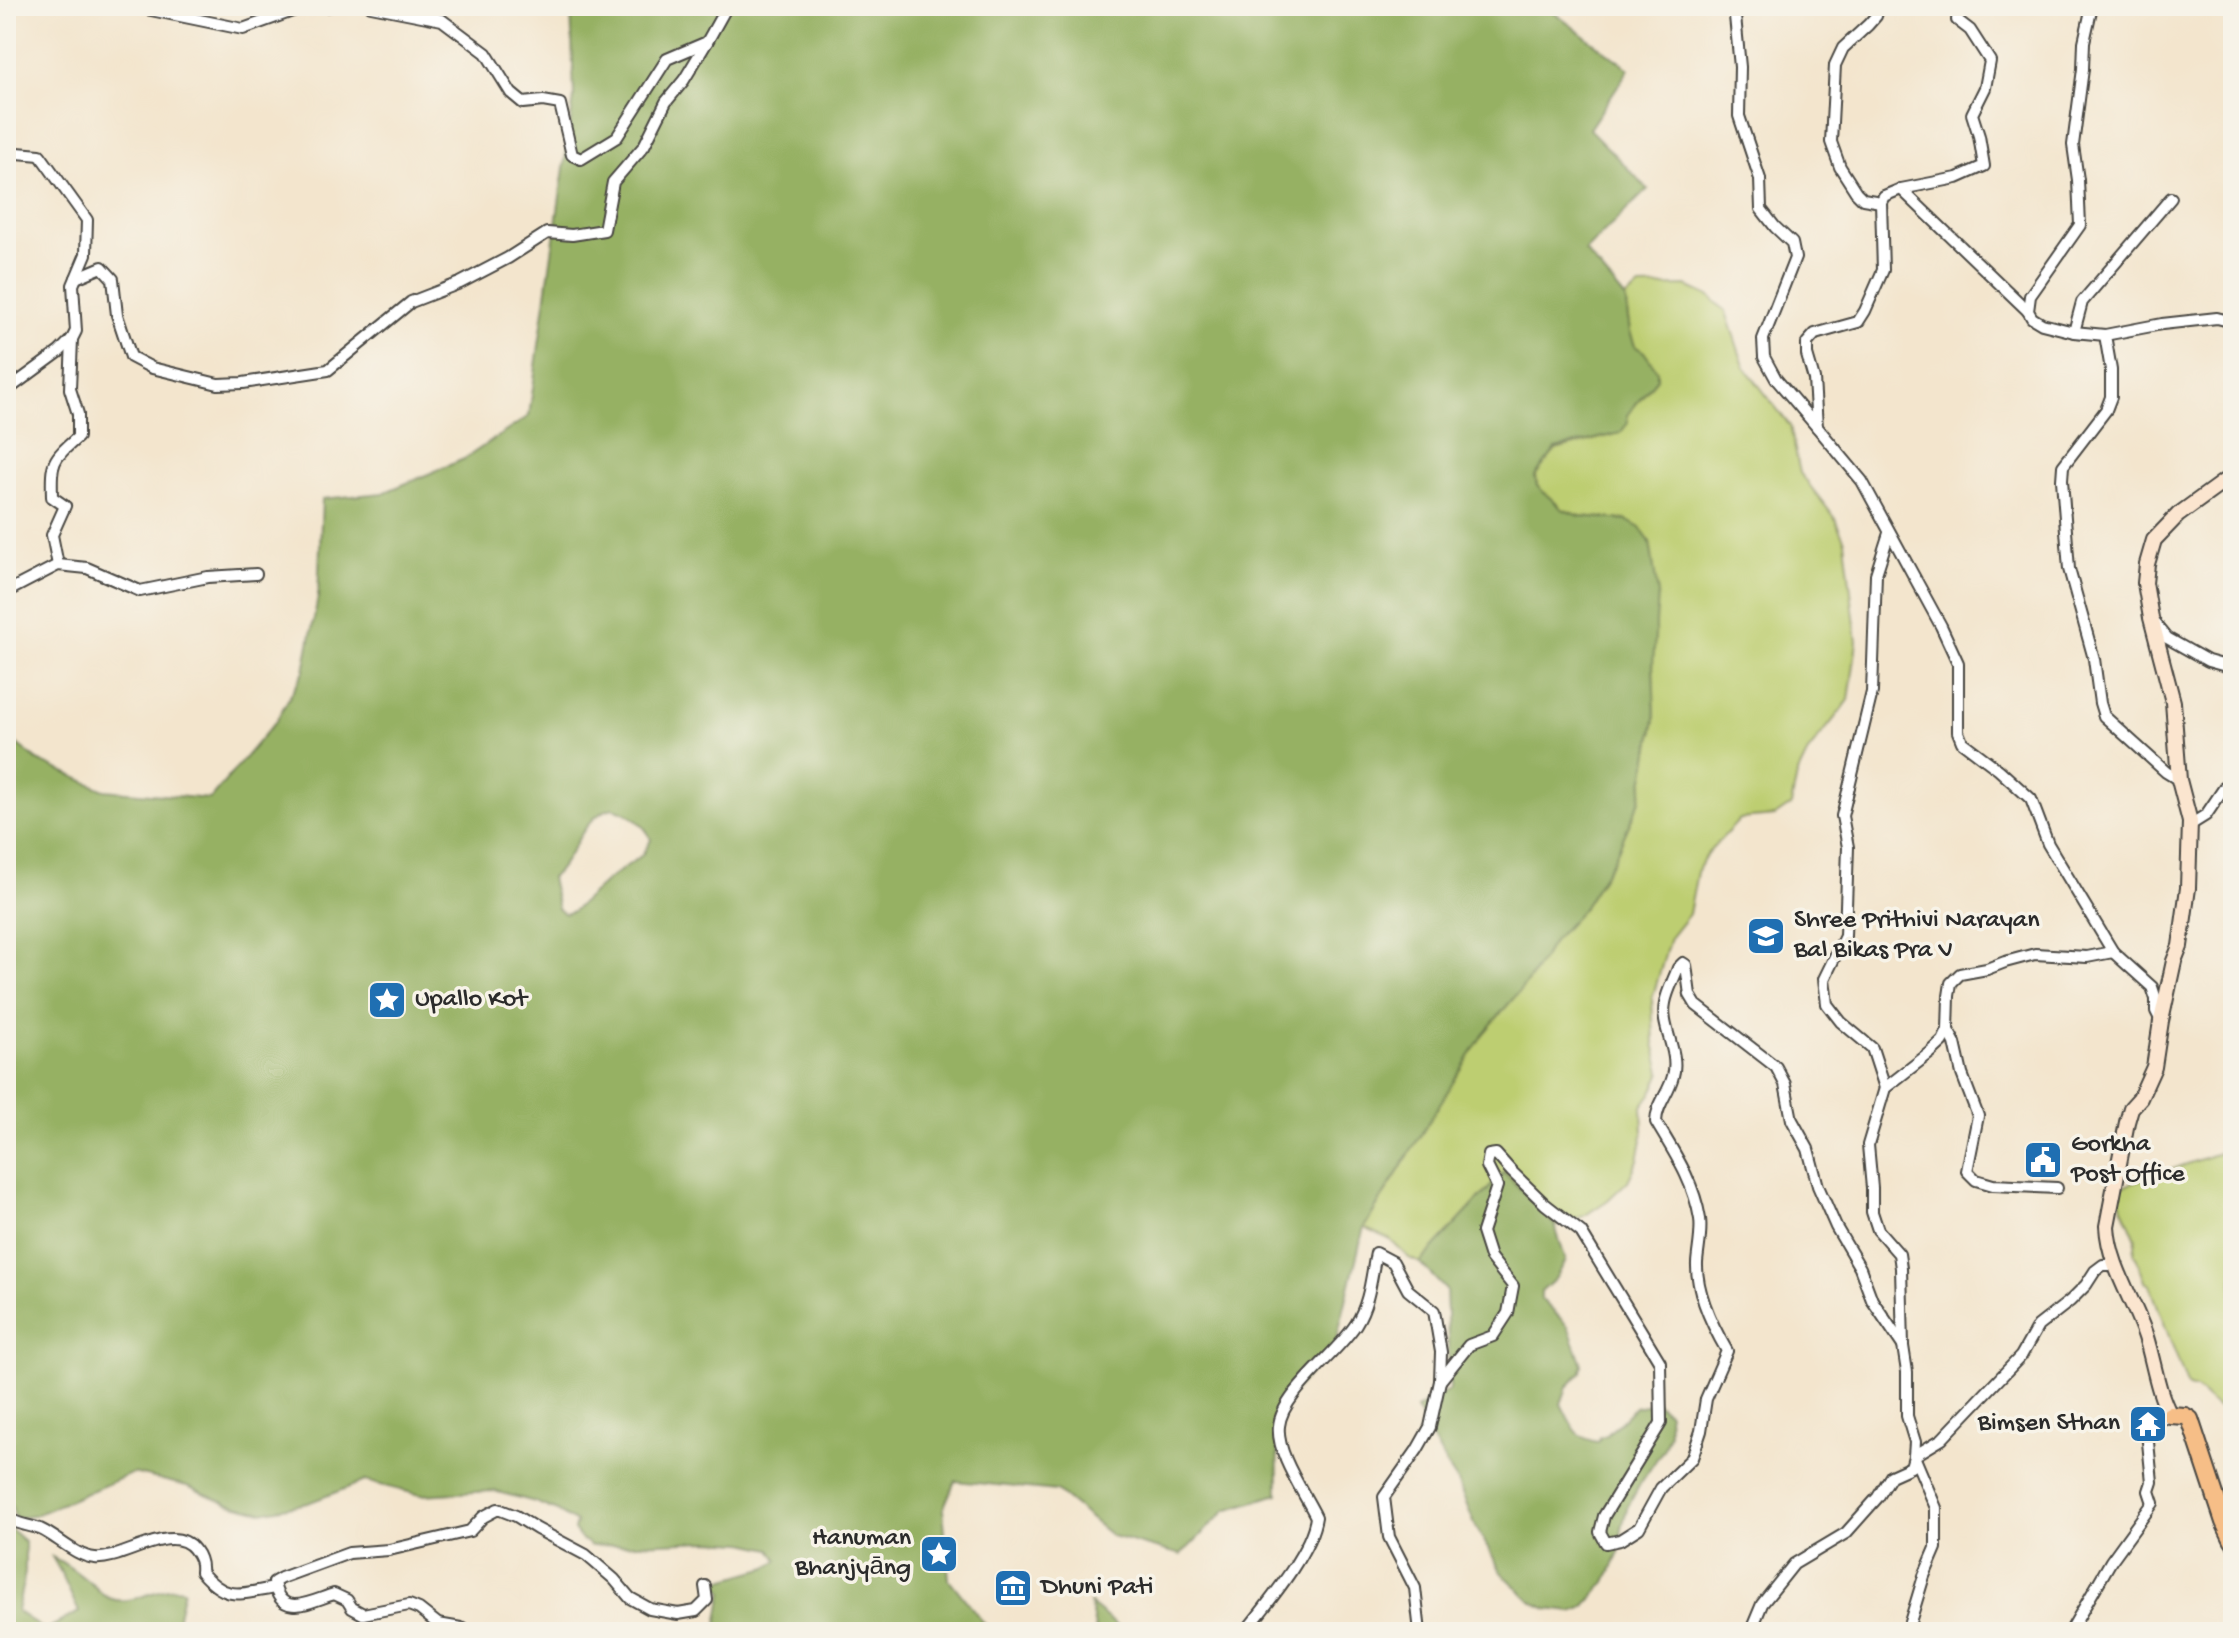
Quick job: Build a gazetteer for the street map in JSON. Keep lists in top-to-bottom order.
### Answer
{
  "places": {
    "school or university": ["Shree Prithivi Narayan Bal Bikas Pra V"],
    "place": ["Upallo Kot", "Hanuman Bhanjyāng"],
    "public building": ["Gorkha Post Office"],
    "temple": ["Bimsen Sthan"],
    "museum": ["Dhuni Pati"]
  }
}
